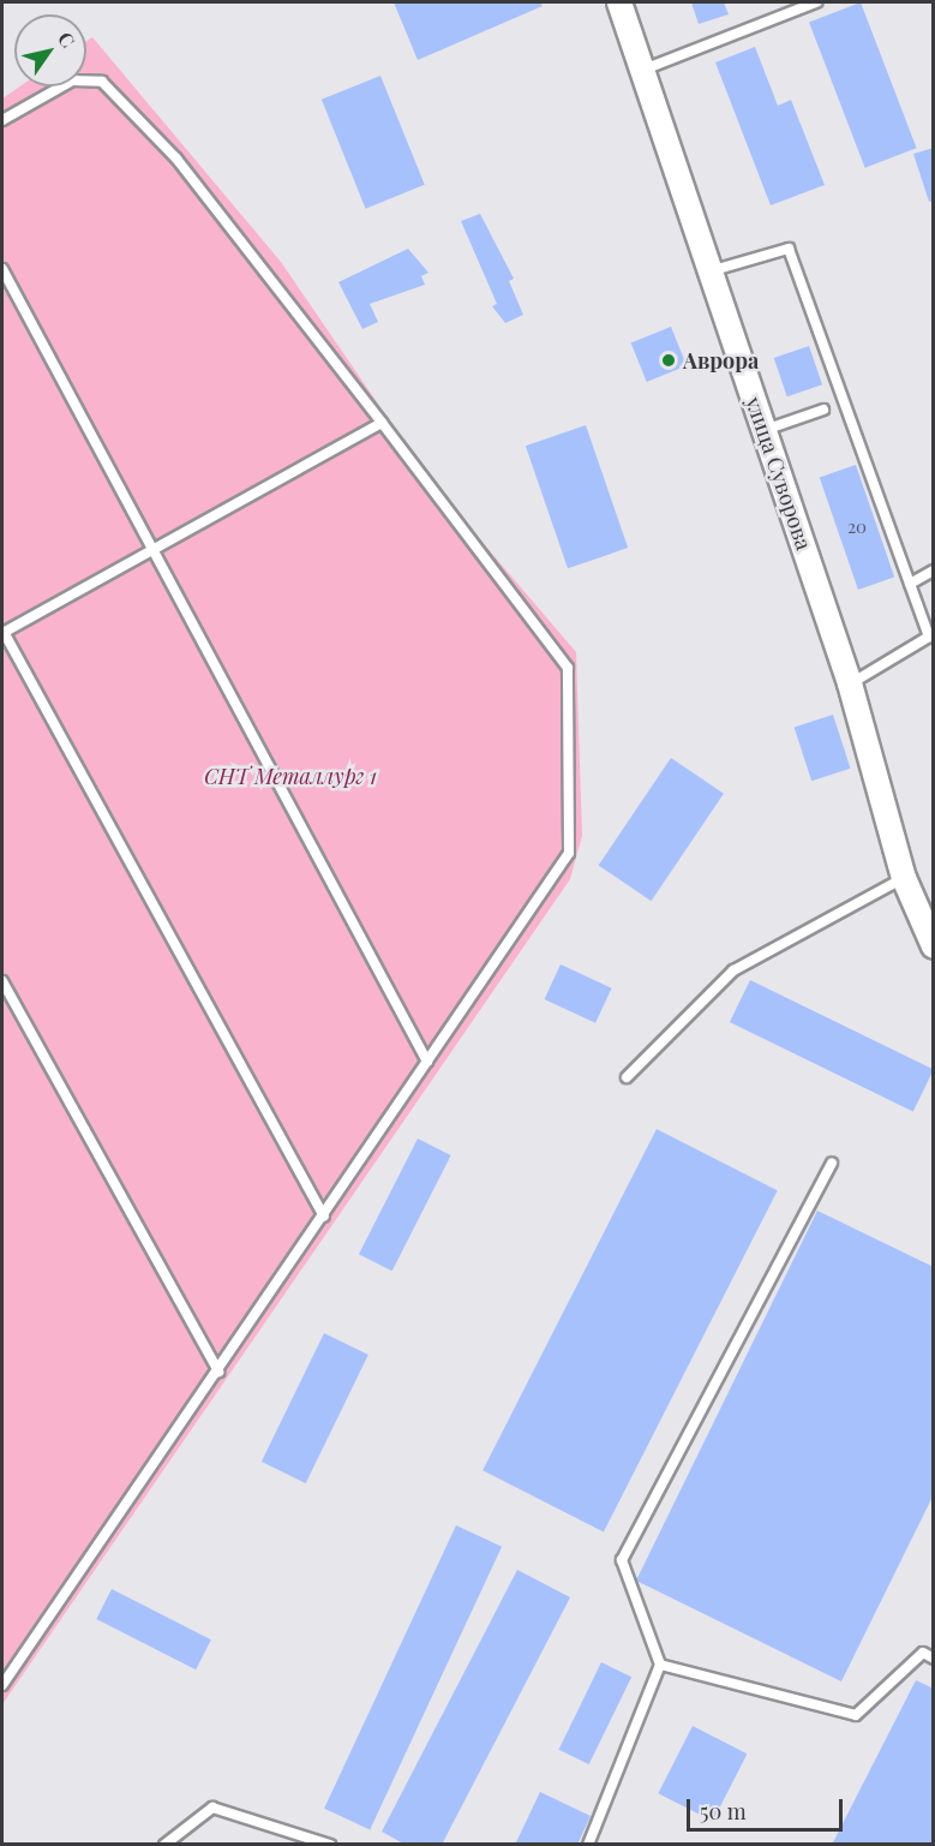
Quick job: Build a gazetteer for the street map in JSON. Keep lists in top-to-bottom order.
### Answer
{
  "streets": {
    "street": ["улица Суворова"]
  },
  "parks": ["СНТ Металлург 1"],
  "places": ["Аврора"],
  "house_numbers": ["20"],
  "scale_bar": "50 m",
  "north": "top right"
}
